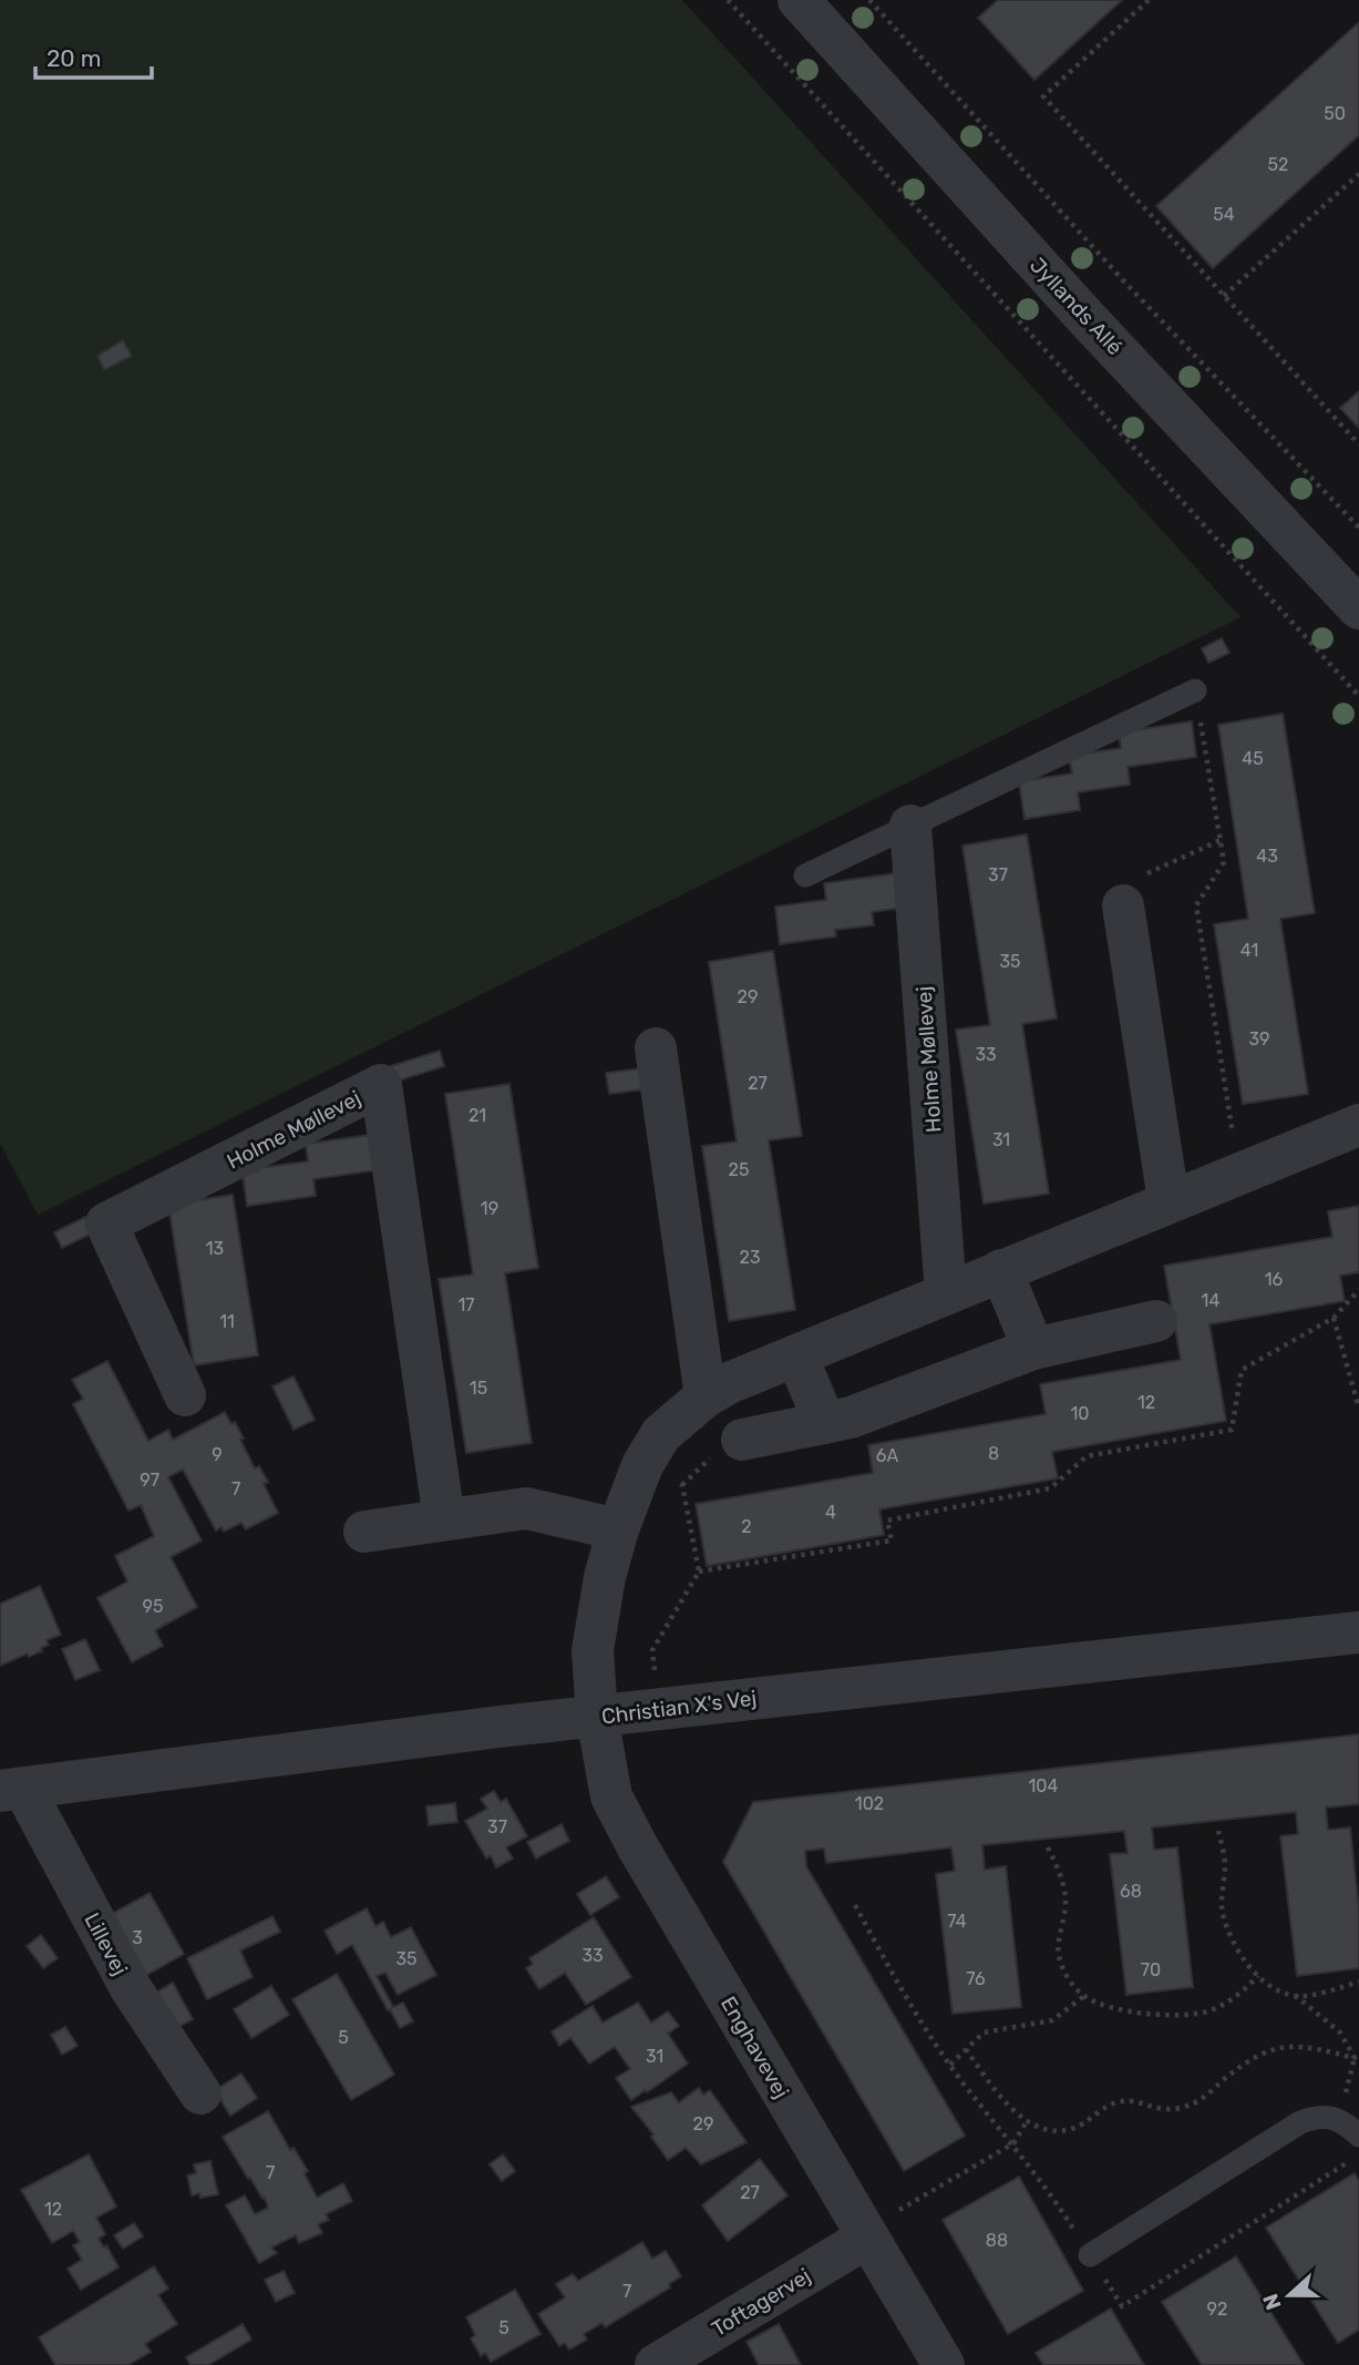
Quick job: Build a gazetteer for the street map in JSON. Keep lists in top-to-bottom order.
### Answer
{
  "streets": {
    "street": [
      "Jyllands Allé",
      "Holme Møllevej",
      "Christian X's Vej",
      "Lillevej",
      "Enghavevej",
      "Toftagervej"
    ]
  },
  "crossings": [
    ["Christian X's Vej", "Lillevej"],
    ["Christian X's Vej", "Enghavevej"],
    ["Enghavevej", "Toftagervej"]
  ],
  "house_numbers": [
    "50",
    "52",
    "54",
    "45",
    "43",
    "37",
    "41",
    "35",
    "29",
    "39",
    "33",
    "27",
    "21",
    "31",
    "25",
    "19",
    "13",
    "23",
    "16",
    "14",
    "17",
    "11",
    "15",
    "12",
    "10",
    "8",
    "9",
    "6A",
    "97",
    "7",
    "4",
    "2",
    "95",
    "104",
    "102",
    "37",
    "68",
    "74",
    "3",
    "33",
    "35",
    "70",
    "76",
    "5",
    "31",
    "29",
    "7",
    "27",
    "12",
    "88",
    "7",
    "92",
    "5"
  ],
  "scale_bar": "20 m",
  "north": "left"
}
